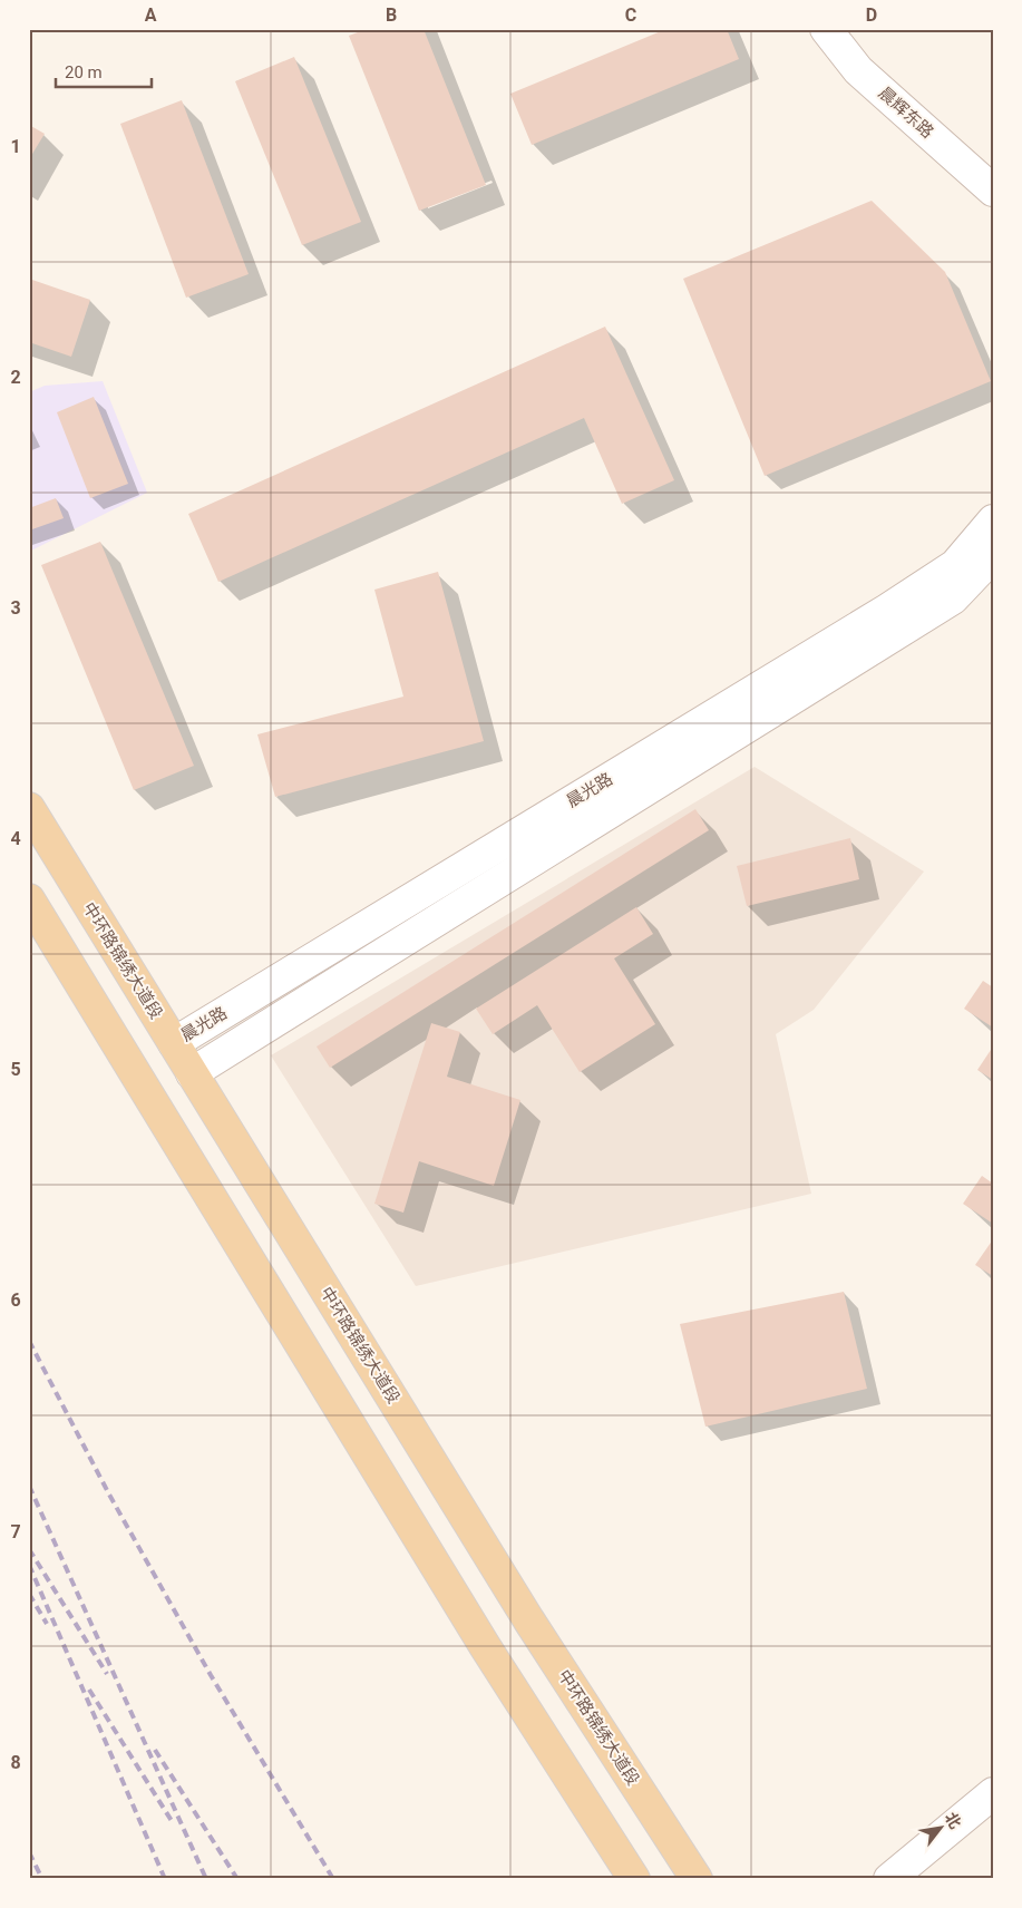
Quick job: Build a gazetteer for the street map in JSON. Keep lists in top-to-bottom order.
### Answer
{
  "streets": {
    "main road": ["中环路锦绣大道段"],
    "street": ["晨辉东路", "晨光路"]
  },
  "crossings": [
    ["晨光路", "中环路锦绣大道段"]
  ],
  "scale_bar": "20 m",
  "north": "top right",
  "grid": {
    "columns": [
      "A",
      "B",
      "C",
      "D"
    ],
    "rows": [
      "1",
      "2",
      "3",
      "4",
      "5",
      "6",
      "7",
      "8"
    ]
  }
}
